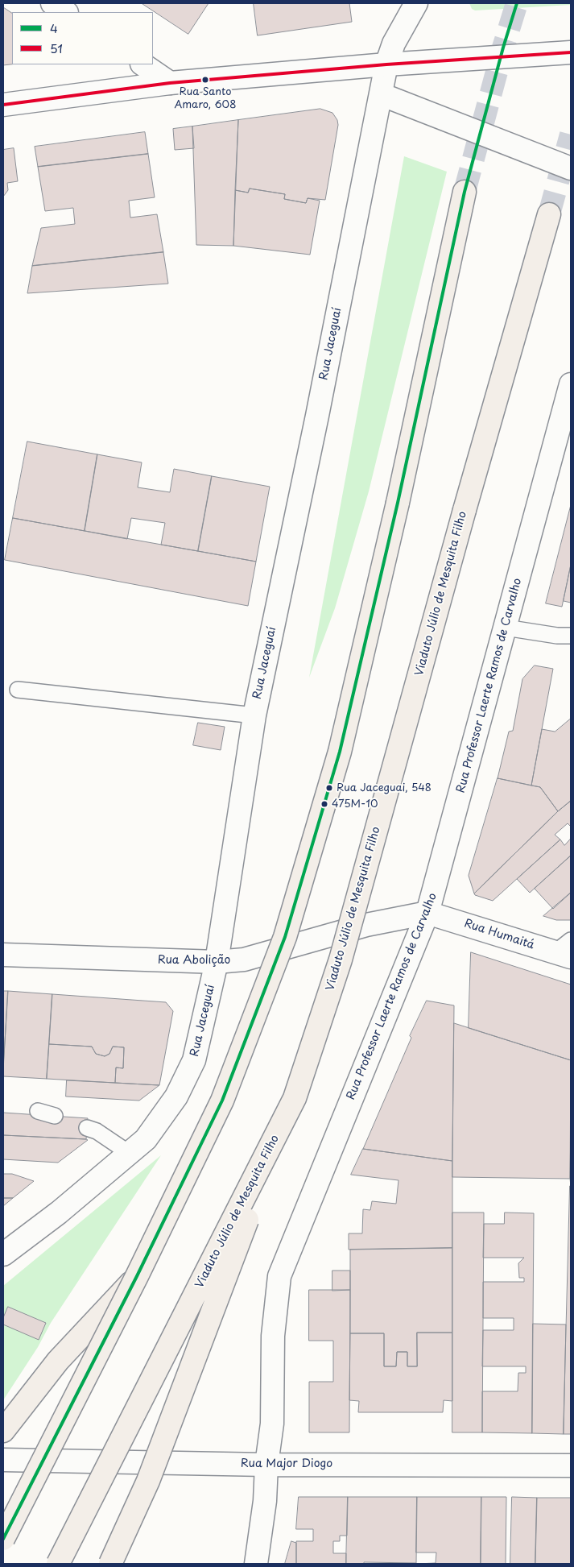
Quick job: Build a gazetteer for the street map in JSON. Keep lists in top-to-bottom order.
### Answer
{
  "streets": {
    "highway": ["Viaduto Júlio de Mesquita Filho"],
    "street": [
      "Rua Jaceguaí",
      "Rua Professor Laerte Ramos de Carvalho",
      "Rua Humaitá",
      "Rua Abolição",
      "Rua Major Diogo"
    ]
  },
  "crossings": [
    ["Rua Jaceguaí", "Rua Abolição"],
    ["Rua Professor Laerte Ramos de Carvalho", "Rua Humaitá"],
    ["Rua Professor Laerte Ramos de Carvalho", "Rua Abolição"],
    ["Rua Professor Laerte Ramos de Carvalho", "Rua Major Diogo"],
    ["Rua Humaitá", "Rua Abolição"]
  ],
  "places": ["Rua Santo Amaro, 608", "Rua Jaceguai, 548", "475M-10"],
  "lines": ["transit line 4", "transit line 51"],
  "legend": ["4", "51"]
}
